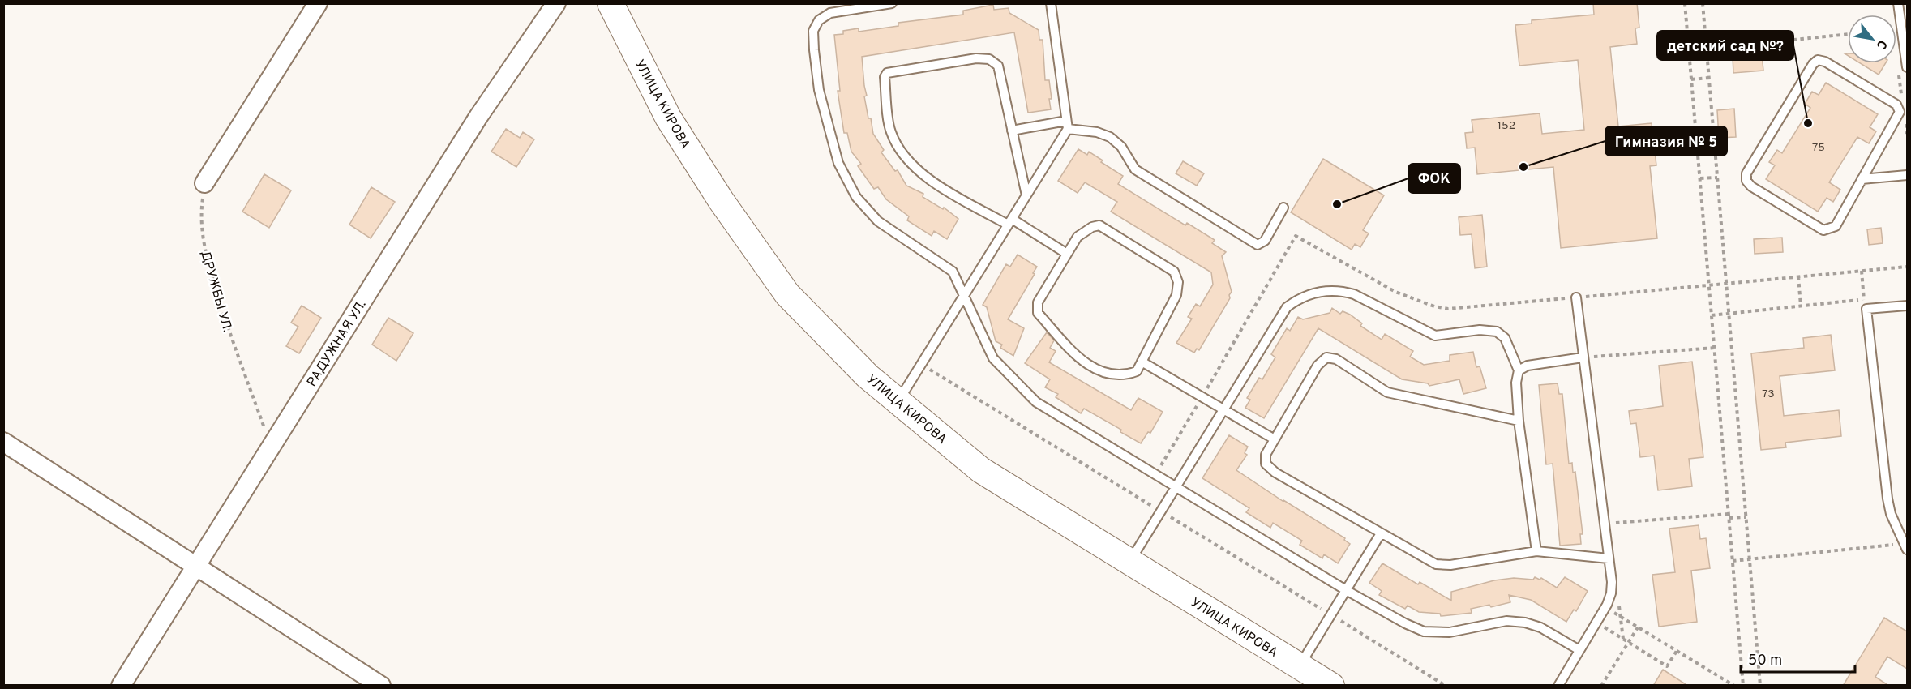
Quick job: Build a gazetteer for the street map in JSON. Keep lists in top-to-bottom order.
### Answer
{
  "streets": {
    "main road": ["УЛИЦА КИРОВА"],
    "street": ["РАДУЖНАЯ УЛ."],
    "path": ["ДРУЖБЫ УЛ."]
  },
  "crossings": [
    ["ДРУЖБЫ УЛ.", "РАДУЖНАЯ УЛ."]
  ],
  "places": ["детский сад №?", "Гимназия № 5", "ФОК"],
  "house_numbers": ["152", "75", "73"],
  "scale_bar": "50 m",
  "north": "bottom right"
}
